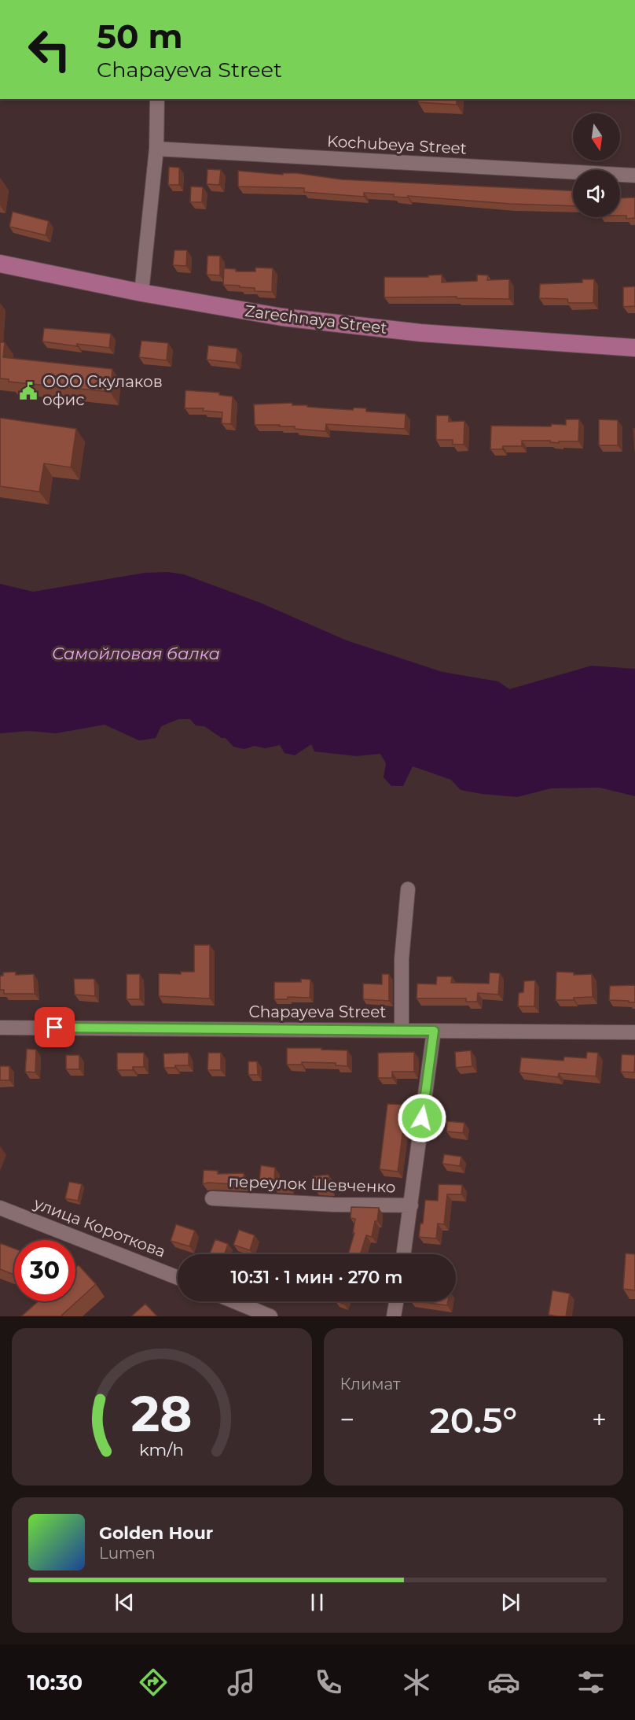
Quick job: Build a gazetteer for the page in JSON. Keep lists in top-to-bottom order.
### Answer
{
  "streets": {
    "main road": ["Zarechnaya Street"],
    "street": [
      "Kochubeya Street",
      "Chapayeva Street",
      "переулок Шевченко",
      "улица Короткова"
    ]
  },
  "water": ["Самойловая балка"],
  "places": {
    "public building": ["ООО Скулаков офис"]
  },
  "north": "bottom",
  "page": {
    "turn": ["50 m", "Chapayeva Street"],
    "limit": "30",
    "trip": "10:31 · 1 мин · 270 m",
    "tile": "Климат",
    "heat": ["−", "20.5°", "+"],
    "song": ["Golden Hour", "Lumen"],
    "tabs": "10:30",
    "gauge": ["28", "km/h"]
  }
}
